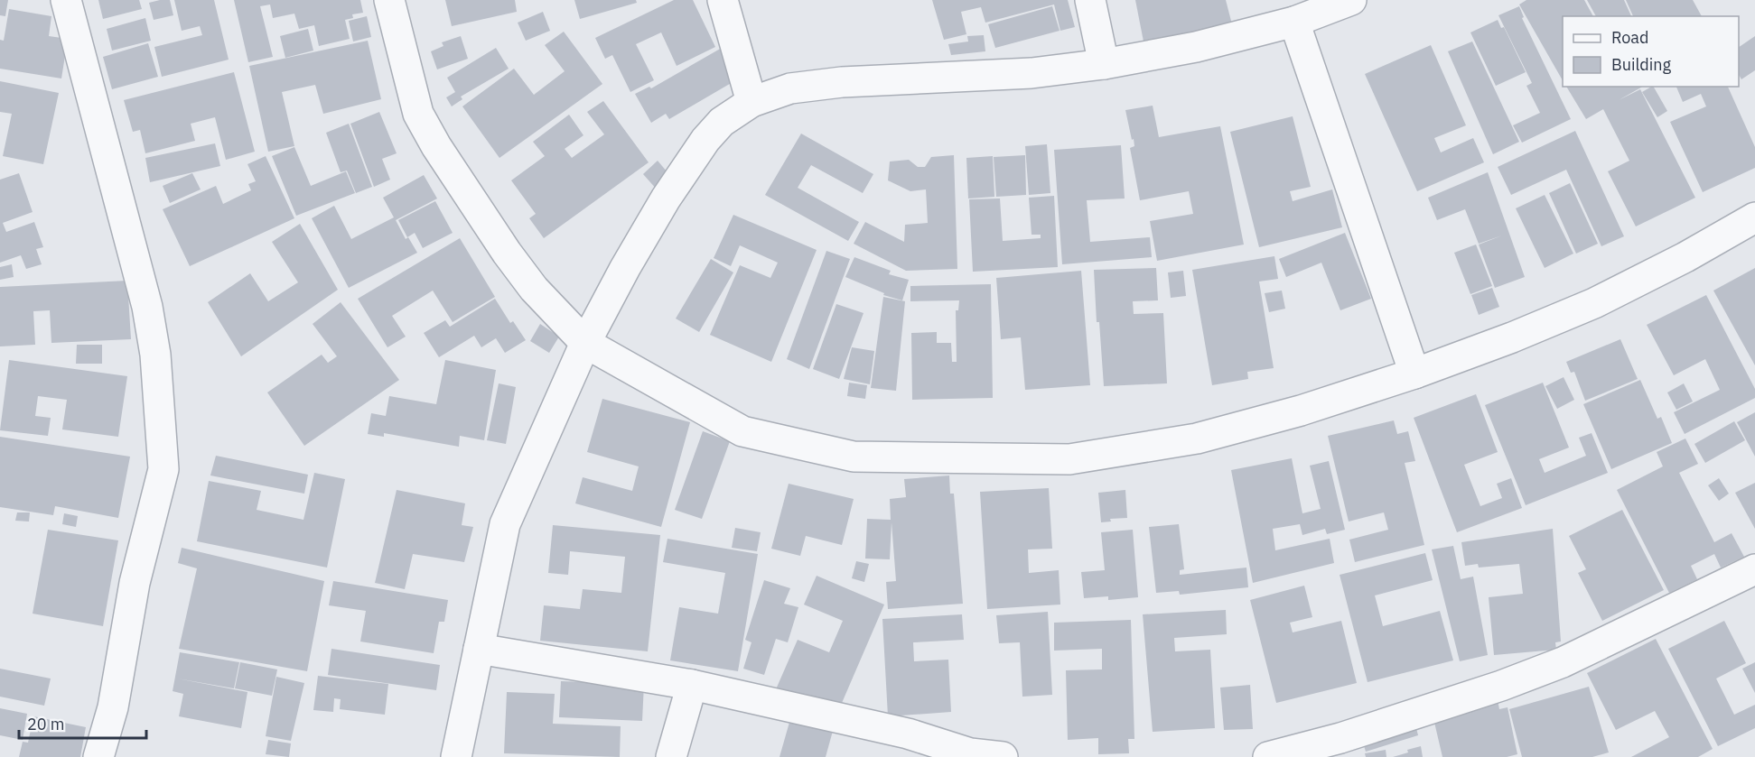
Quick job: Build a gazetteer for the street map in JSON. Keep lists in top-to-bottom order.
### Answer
{
  "legend": ["Road", "Building"],
  "scale_bar": "20 m"
}
